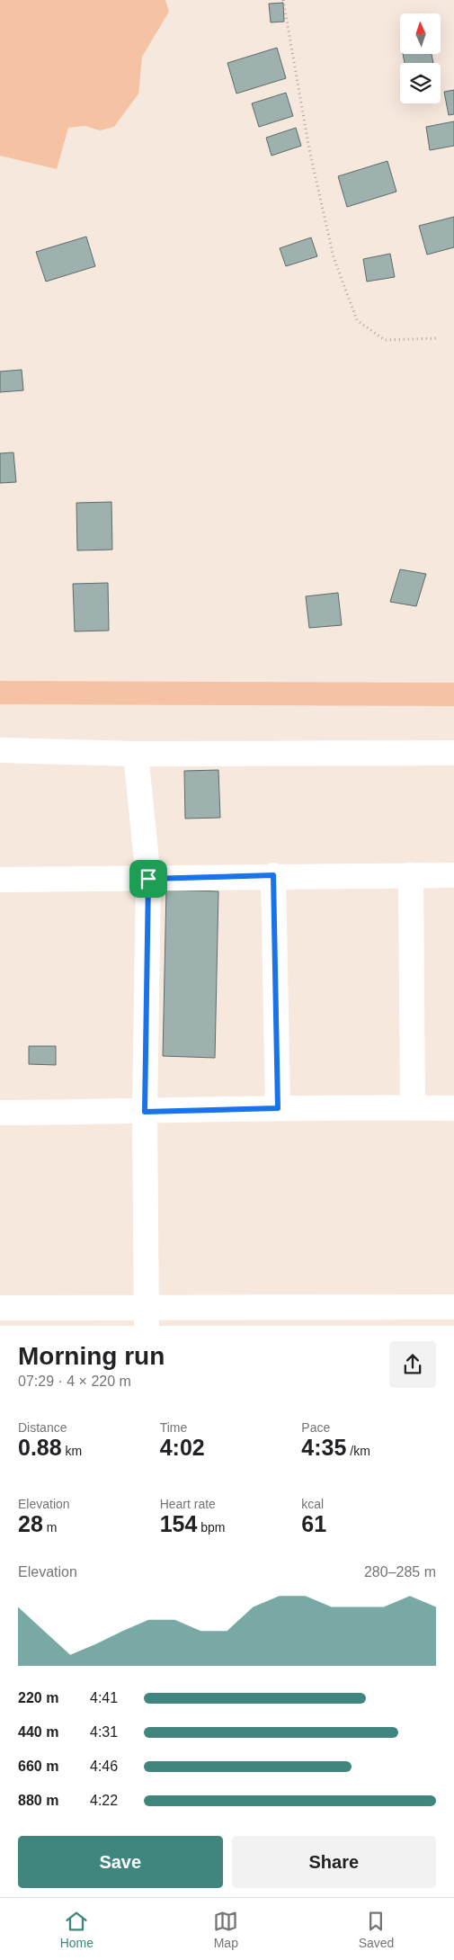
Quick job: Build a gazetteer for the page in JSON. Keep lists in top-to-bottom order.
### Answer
{
  "north": "top",
  "page": {
    "heading": ["Morning run", "07:29 · 4 × 220 m"],
    "stats": [
      ["Distance", "0.88 km"],
      ["Time", "4:02"],
      ["Pace", "4:35 /km"],
      ["Elevation", "28 m"],
      ["Heart rate", "154 bpm"],
      ["kcal", "61"]
    ],
    "chart": ["Elevation", "280–285 m"],
    "list": [
      {
        "name": "220 m",
        "note": "4:41"
      },
      {
        "name": "440 m",
        "note": "4:31"
      },
      {
        "name": "660 m",
        "note": "4:46"
      },
      {
        "name": "880 m",
        "note": "4:22"
      }
    ],
    "buttons": ["Save", "Share"],
    "tabs": ["Home", "Map", "Saved"]
  }
}
